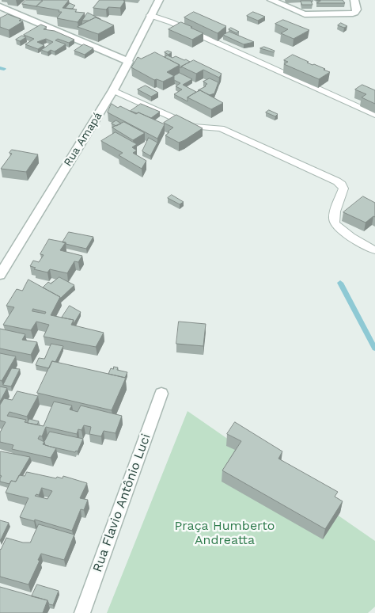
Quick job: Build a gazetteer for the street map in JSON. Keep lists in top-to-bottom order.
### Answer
{
  "streets": {
    "street": ["Rua Amapá", "Rua Flavio Antônio Luci"]
  },
  "parks": ["Praça Humberto Andreatta"]
}
